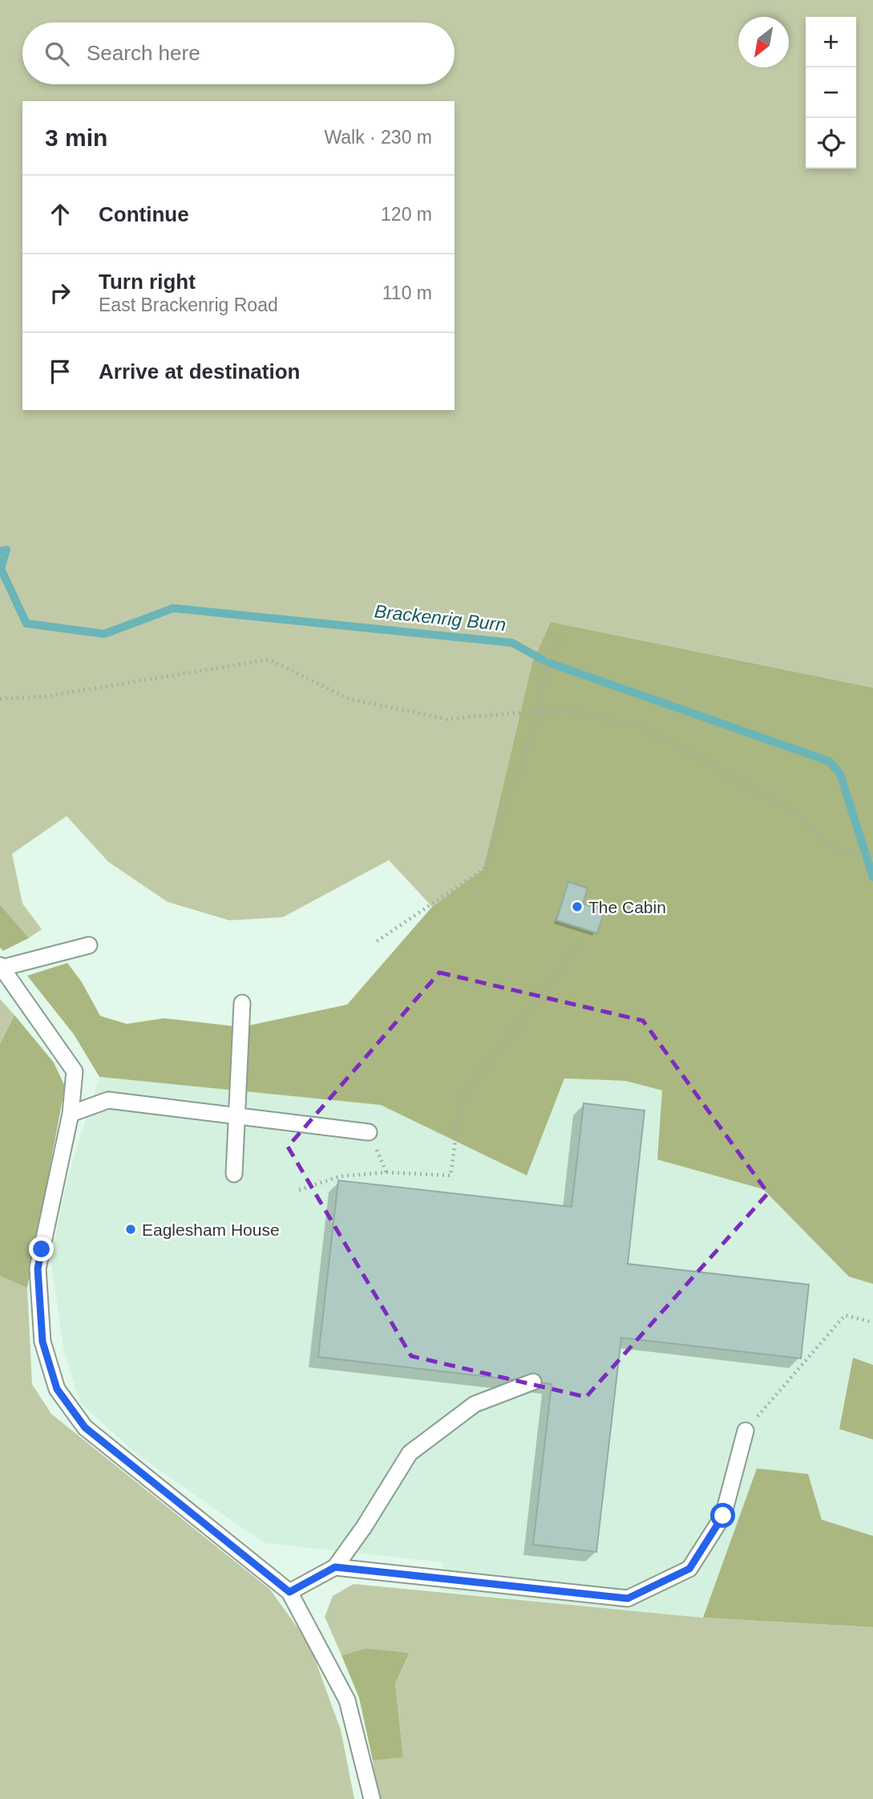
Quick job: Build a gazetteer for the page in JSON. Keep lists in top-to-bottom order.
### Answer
{
  "water": ["Brackenrig Burn"],
  "places": ["The Cabin", "Eaglesham House"],
  "north": "bottom left",
  "page": {
    "map_buttons": ["+", "−"],
    "search": "Search here",
    "heading": ["3 min", "Walk · 230 m"],
    "list": [
      ["Continue", "120 m"],
      ["Turn right", "East Brackenrig Road", "110 m"],
      "Arrive at destination"
    ]
  }
}
